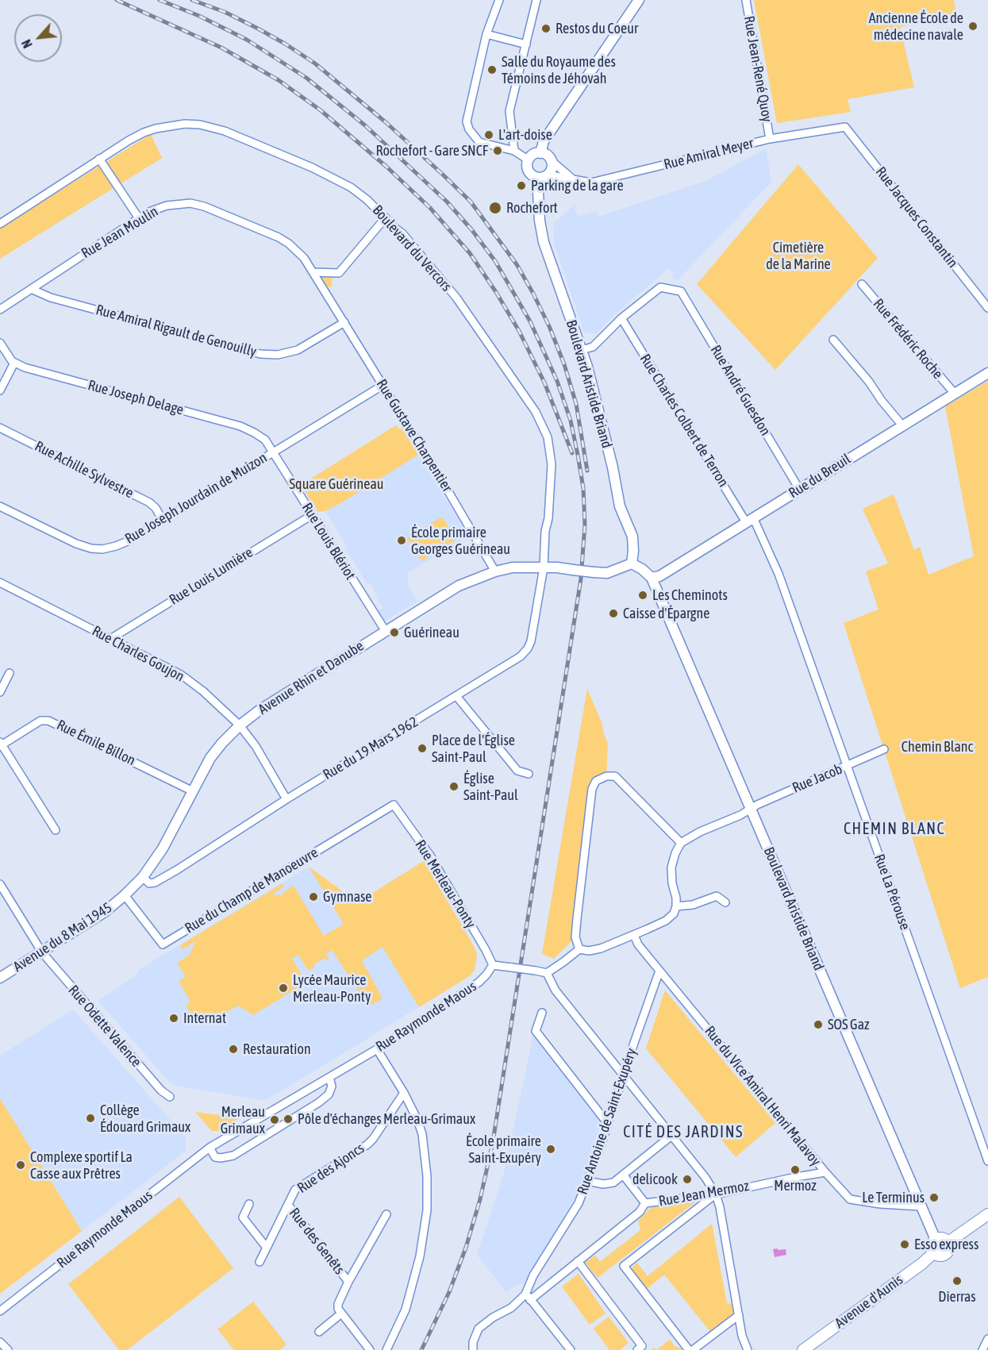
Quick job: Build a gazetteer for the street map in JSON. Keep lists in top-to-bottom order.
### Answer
{
  "streets": {
    "main road": ["Avenue d'Aunis"],
    "street": [
      "Rue Jean-René Quoy",
      "Rue Amiral Meyer",
      "Rue Jacques Constantin",
      "Rue Jean Moulin",
      "Boulevard du Vercors",
      "Rue Amiral Rigault de Genouilly",
      "Rue Frédéric Roche",
      "Boulevard Aristide Briand",
      "Rue André Guesdon",
      "Rue Joseph Delage",
      "Rue Charles Colbert de Terron",
      "Rue Gustave Charpentier",
      "Rue Achille Sylvestre",
      "Rue du Breuil",
      "Rue Joseph Jourdain de Muizon",
      "Rue Louis Blériot",
      "Rue Louis Lumière",
      "Rue Charles Goujon",
      "Avenue Rhin et Danube",
      "Rue Émile Billon",
      "Rue du 19 Mars 1962",
      "Rue Jacob",
      "Rue Merleau-Ponty",
      "Rue du Champ de Manoeuvre",
      "Rue La Pérouse",
      "Avenue du 8 Mai 1945",
      "Rue Raymonde Maous",
      "Rue Odette Valence",
      "Rue du Vice Amiral Henri Malavoy",
      "Rue Antoine de Saint-Exupéry",
      "Rue des Ajoncs",
      "Rue Jean Mermoz",
      "Rue des Genêts"
    ]
  },
  "crossings": [
    ["Rue Jean-René Quoy", "Rue Amiral Meyer"],
    ["Rue Amiral Meyer", "Rue Jacques Constantin"],
    ["Rue Amiral Meyer", "Boulevard Aristide Briand"],
    ["Rue Jean Moulin", "Rue Amiral Rigault de Genouilly"],
    ["Rue Jean Moulin", "Rue Gustave Charpentier"],
    ["Boulevard du Vercors", "Avenue Rhin et Danube"],
    ["Boulevard du Vercors", "Rue du 19 Mars 1962"],
    ["Rue Amiral Rigault de Genouilly", "Rue Gustave Charpentier"],
    ["Rue Frédéric Roche", "Rue du Breuil"],
    ["Boulevard Aristide Briand", "Rue du Breuil"],
    ["Boulevard Aristide Briand", "Avenue Rhin et Danube"],
    ["Boulevard Aristide Briand", "Rue Jacob"],
    ["Boulevard Aristide Briand", "Rue du Vice Amiral Henri Malavoy"],
    ["Boulevard Aristide Briand", "Avenue d'Aunis"],
    ["Rue André Guesdon", "Rue Charles Colbert de Terron"],
    ["Rue André Guesdon", "Rue du Breuil"],
    ["Rue Joseph Delage", "Rue Joseph Jourdain de Muizon"],
    ["Rue Joseph Delage", "Rue Louis Blériot"],
    ["Rue Charles Colbert de Terron", "Rue du Breuil"],
    ["Rue Charles Colbert de Terron", "Rue La Pérouse"],
    ["Rue Gustave Charpentier", "Rue Joseph Jourdain de Muizon"],
    ["Rue Gustave Charpentier", "Avenue Rhin et Danube"],
    ["Rue Achille Sylvestre", "Rue Joseph Jourdain de Muizon"],
    ["Rue du Breuil", "Rue La Pérouse"],
    ["Rue Joseph Jourdain de Muizon", "Rue Louis Blériot"],
    ["Rue Louis Blériot", "Rue Louis Lumière"],
    ["Rue Louis Blériot", "Avenue Rhin et Danube"],
    ["Rue Louis Lumière", "Rue Charles Goujon"],
    ["Rue Charles Goujon", "Avenue Rhin et Danube"],
    ["Rue Charles Goujon", "Rue du 19 Mars 1962"],
    ["Avenue Rhin et Danube", "Rue Émile Billon"],
    ["Avenue Rhin et Danube", "Rue du 19 Mars 1962"],
    ["Avenue Rhin et Danube", "Rue du Champ de Manoeuvre"],
    ["Avenue Rhin et Danube", "Avenue du 8 Mai 1945"],
    ["Rue Jacob", "Rue La Pérouse"],
    ["Rue Merleau-Ponty", "Rue du Champ de Manoeuvre"],
    ["Rue Merleau-Ponty", "Rue Raymonde Maous"],
    ["Rue du Champ de Manoeuvre", "Avenue du 8 Mai 1945"],
    ["Avenue du 8 Mai 1945", "Rue Odette Valence"],
    ["Rue du Vice Amiral Henri Malavoy", "Rue Antoine de Saint-Exupéry"],
    ["Rue du Vice Amiral Henri Malavoy", "Rue Jean Mermoz"],
    ["Rue Antoine de Saint-Exupéry", "Rue Jean Mermoz"],
    ["Rue des Ajoncs", "Rue des Genêts"]
  ],
  "districts": ["CHEMIN BLANC", "CITÉ DES JARDINS"],
  "parks": ["Cimetière de la Marine", "Square Guérineau", "Chemin Blanc"],
  "places": [
    "Ancienne École de médecine navale",
    "Restos du Coeur",
    "Salle du Royaume des Témoins de Jéhovah",
    "L'art-doise",
    "Rochefort - Gare SNCF",
    "Parking de la gare",
    "Rochefort",
    "École primaire Georges Guérineau",
    "Les Cheminots",
    "Caisse d'Épargne",
    "Guérineau",
    "Place de l'Église Saint-Paul",
    "Église Saint-Paul",
    "Gymnase",
    "Lycée Maurice Merleau-Ponty",
    "Internat",
    "SOS Gaz",
    "Restauration",
    "Collège Édouard Grimaux",
    "Pôle d'échanges Merleau-Grimaux",
    "Merleau Grimaux",
    "École primaire Saint-Exupéry",
    "Complexe sportif La Casse aux Prêtres",
    "Mermoz",
    "delicook",
    "Le Terminus",
    "Esso express",
    "Dierras"
  ],
  "north": "bottom left"
}
